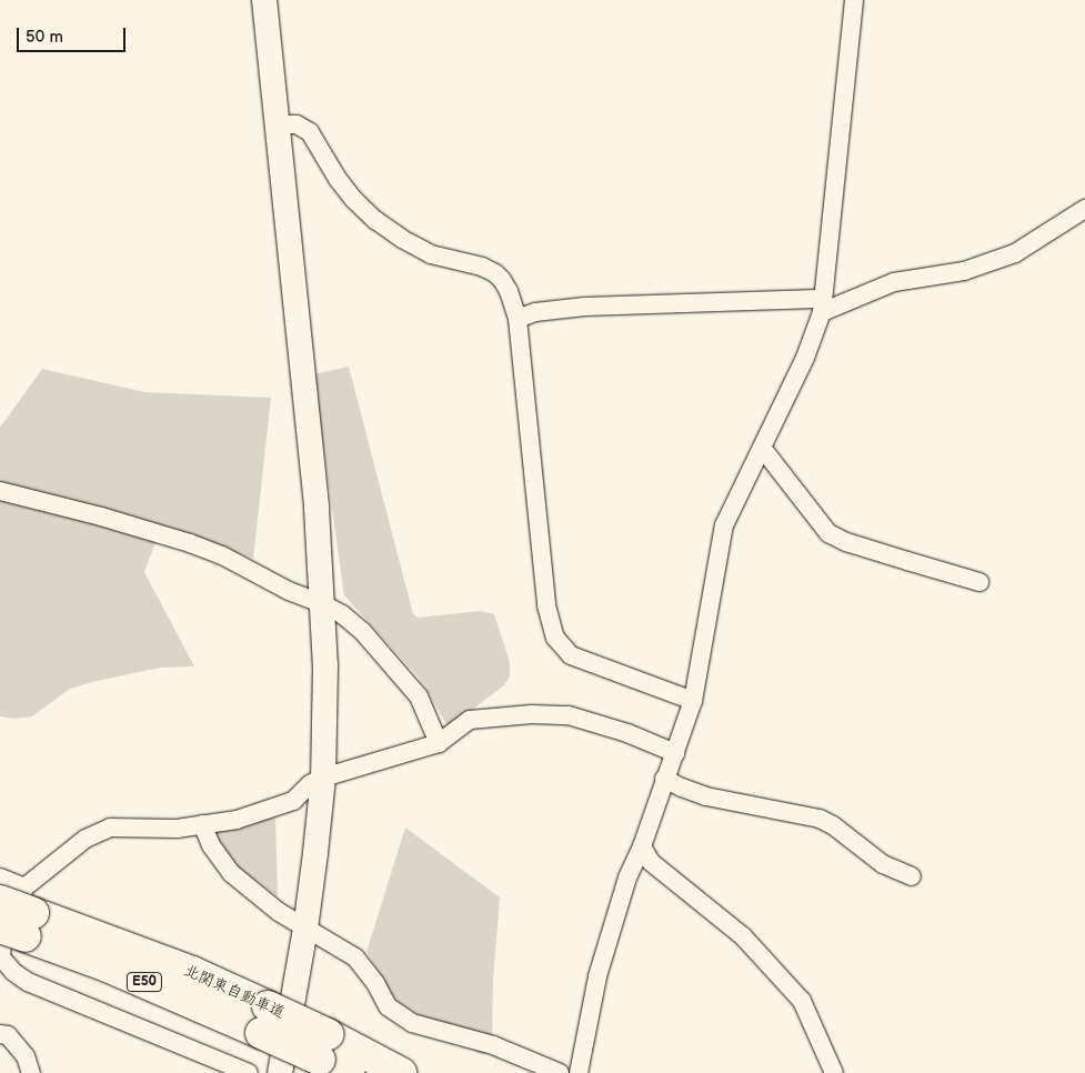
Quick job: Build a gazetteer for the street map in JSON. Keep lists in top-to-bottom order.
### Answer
{
  "streets": {
    "highway": ["E50", "北関東自動車道"]
  },
  "scale_bar": "50 m"
}
